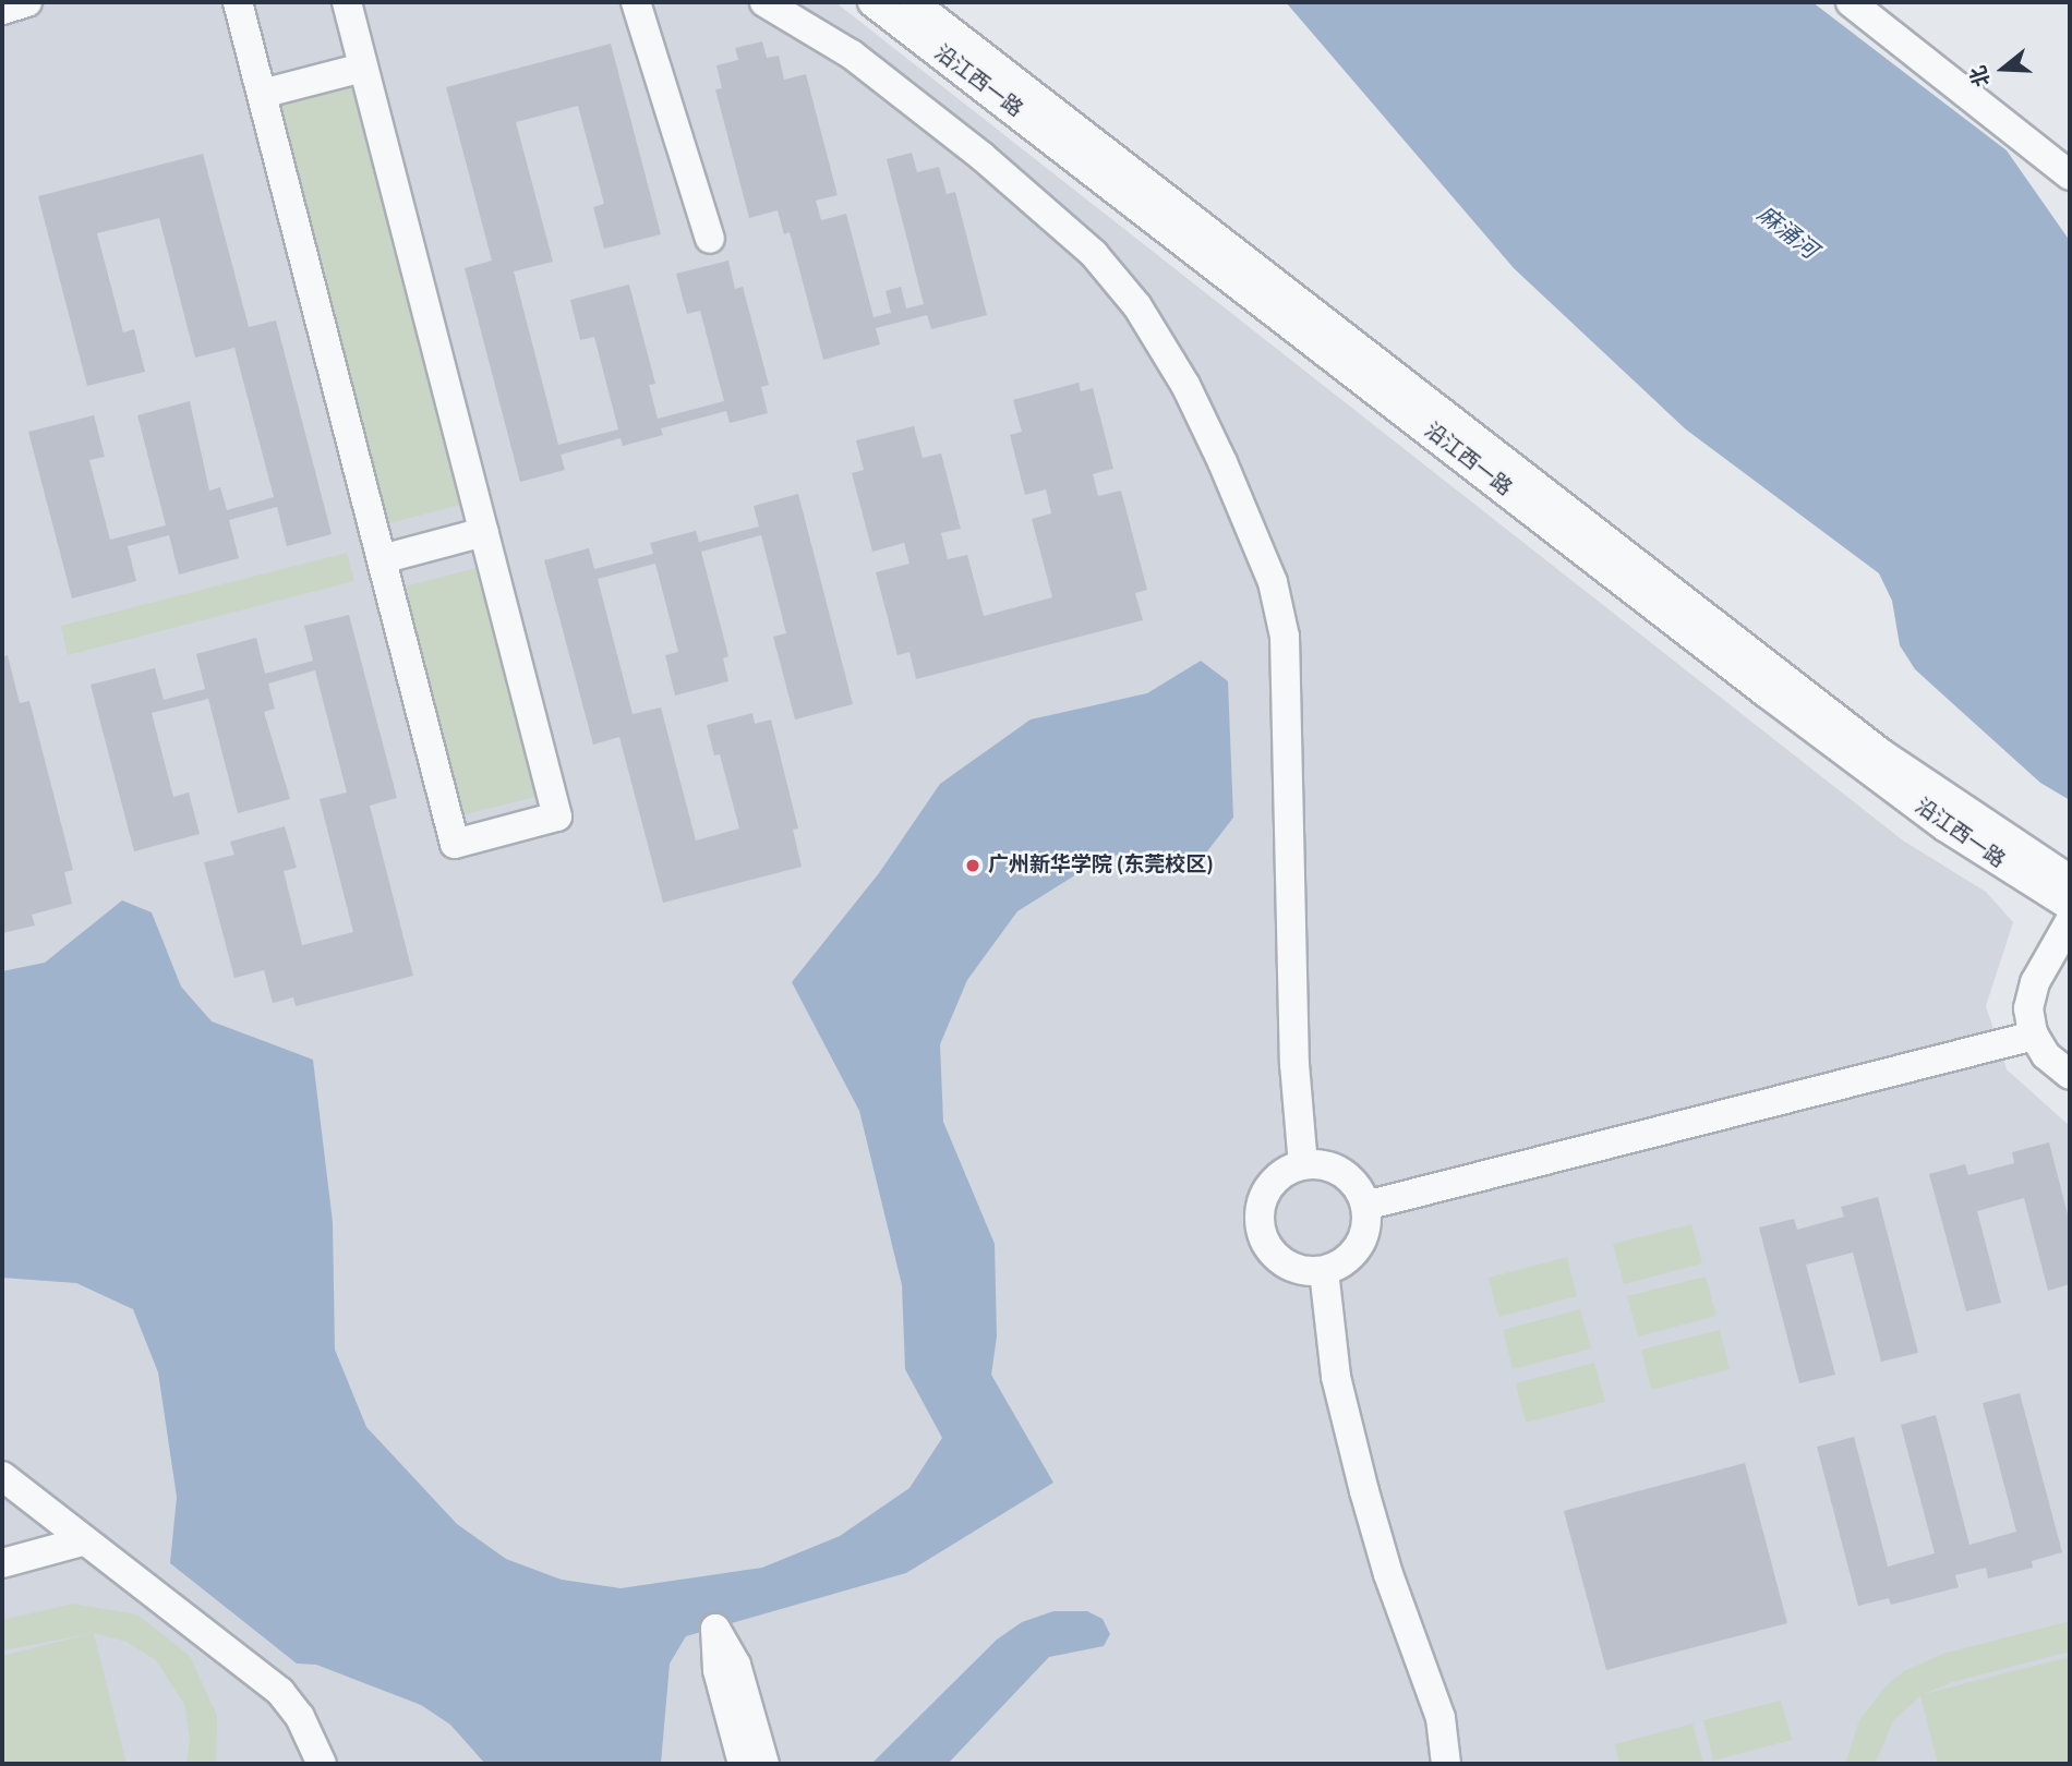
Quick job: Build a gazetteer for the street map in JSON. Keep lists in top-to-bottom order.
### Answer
{
  "streets": {
    "street": ["沿江西一路"]
  },
  "water": ["麻涌河"],
  "places": ["广州新华学院 (东莞校区)"],
  "north": "left"
}
